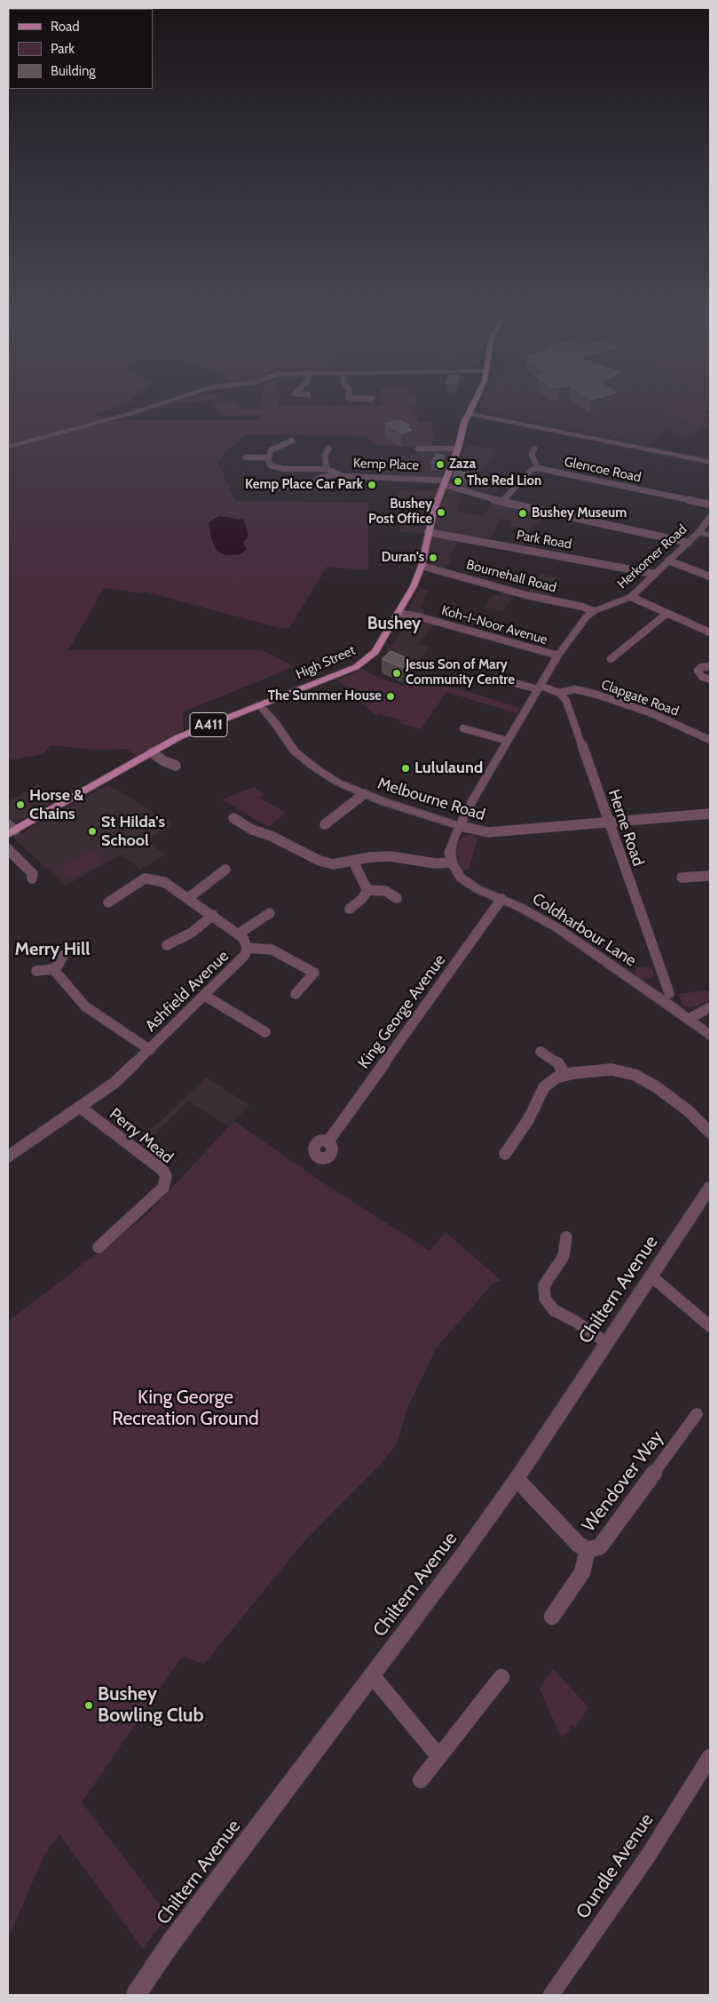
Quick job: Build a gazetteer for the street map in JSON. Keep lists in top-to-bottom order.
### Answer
{
  "streets": {
    "main road": ["High Street", "A411"],
    "street": [
      "Kemp Place",
      "Glencoe Road",
      "Park Road",
      "Herkomer Road",
      "Bournehall Road",
      "Koh-I-Noor Avenue",
      "Clapgate Road",
      "Melbourne Road",
      "Herne Road",
      "Coldharbour Lane",
      "Ashfield Avenue",
      "King George Avenue",
      "Perry Mead",
      "Chiltern Avenue",
      "Wendover Way",
      "Oundle Avenue"
    ]
  },
  "crossings": [
    ["Kemp Place", "Herkomer Road"],
    ["Kemp Place", "High Street"],
    ["Park Road", "Herkomer Road"],
    ["Park Road", "High Street"],
    ["Herkomer Road", "Bournehall Road"],
    ["Herkomer Road", "Koh-I-Noor Avenue"],
    ["Herkomer Road", "Melbourne Road"],
    ["Bournehall Road", "High Street"],
    ["Koh-I-Noor Avenue", "High Street"],
    ["High Street", "A411"],
    ["High Street", "Melbourne Road"],
    ["Clapgate Road", "Herne Road"],
    ["Melbourne Road", "Herne Road"],
    ["Coldharbour Lane", "King George Avenue"],
    ["Ashfield Avenue", "Perry Mead"],
    ["Chiltern Avenue", "Wendover Way"]
  ],
  "districts": ["Bushey", "Merry Hill"],
  "parks": ["King George Recreation Ground"],
  "places": [
    "Zaza",
    "The Red Lion",
    "Kemp Place Car Park",
    "Bushey Post Office",
    "Bushey Museum",
    "Duran's",
    "Jesus Son of Mary Community Centre",
    "The Summer House",
    "Lululaund",
    "Horse & Chains",
    "St Hilda's School",
    "Bushey Bowling Club"
  ],
  "legend": ["Road", "Park", "Building"]
}
